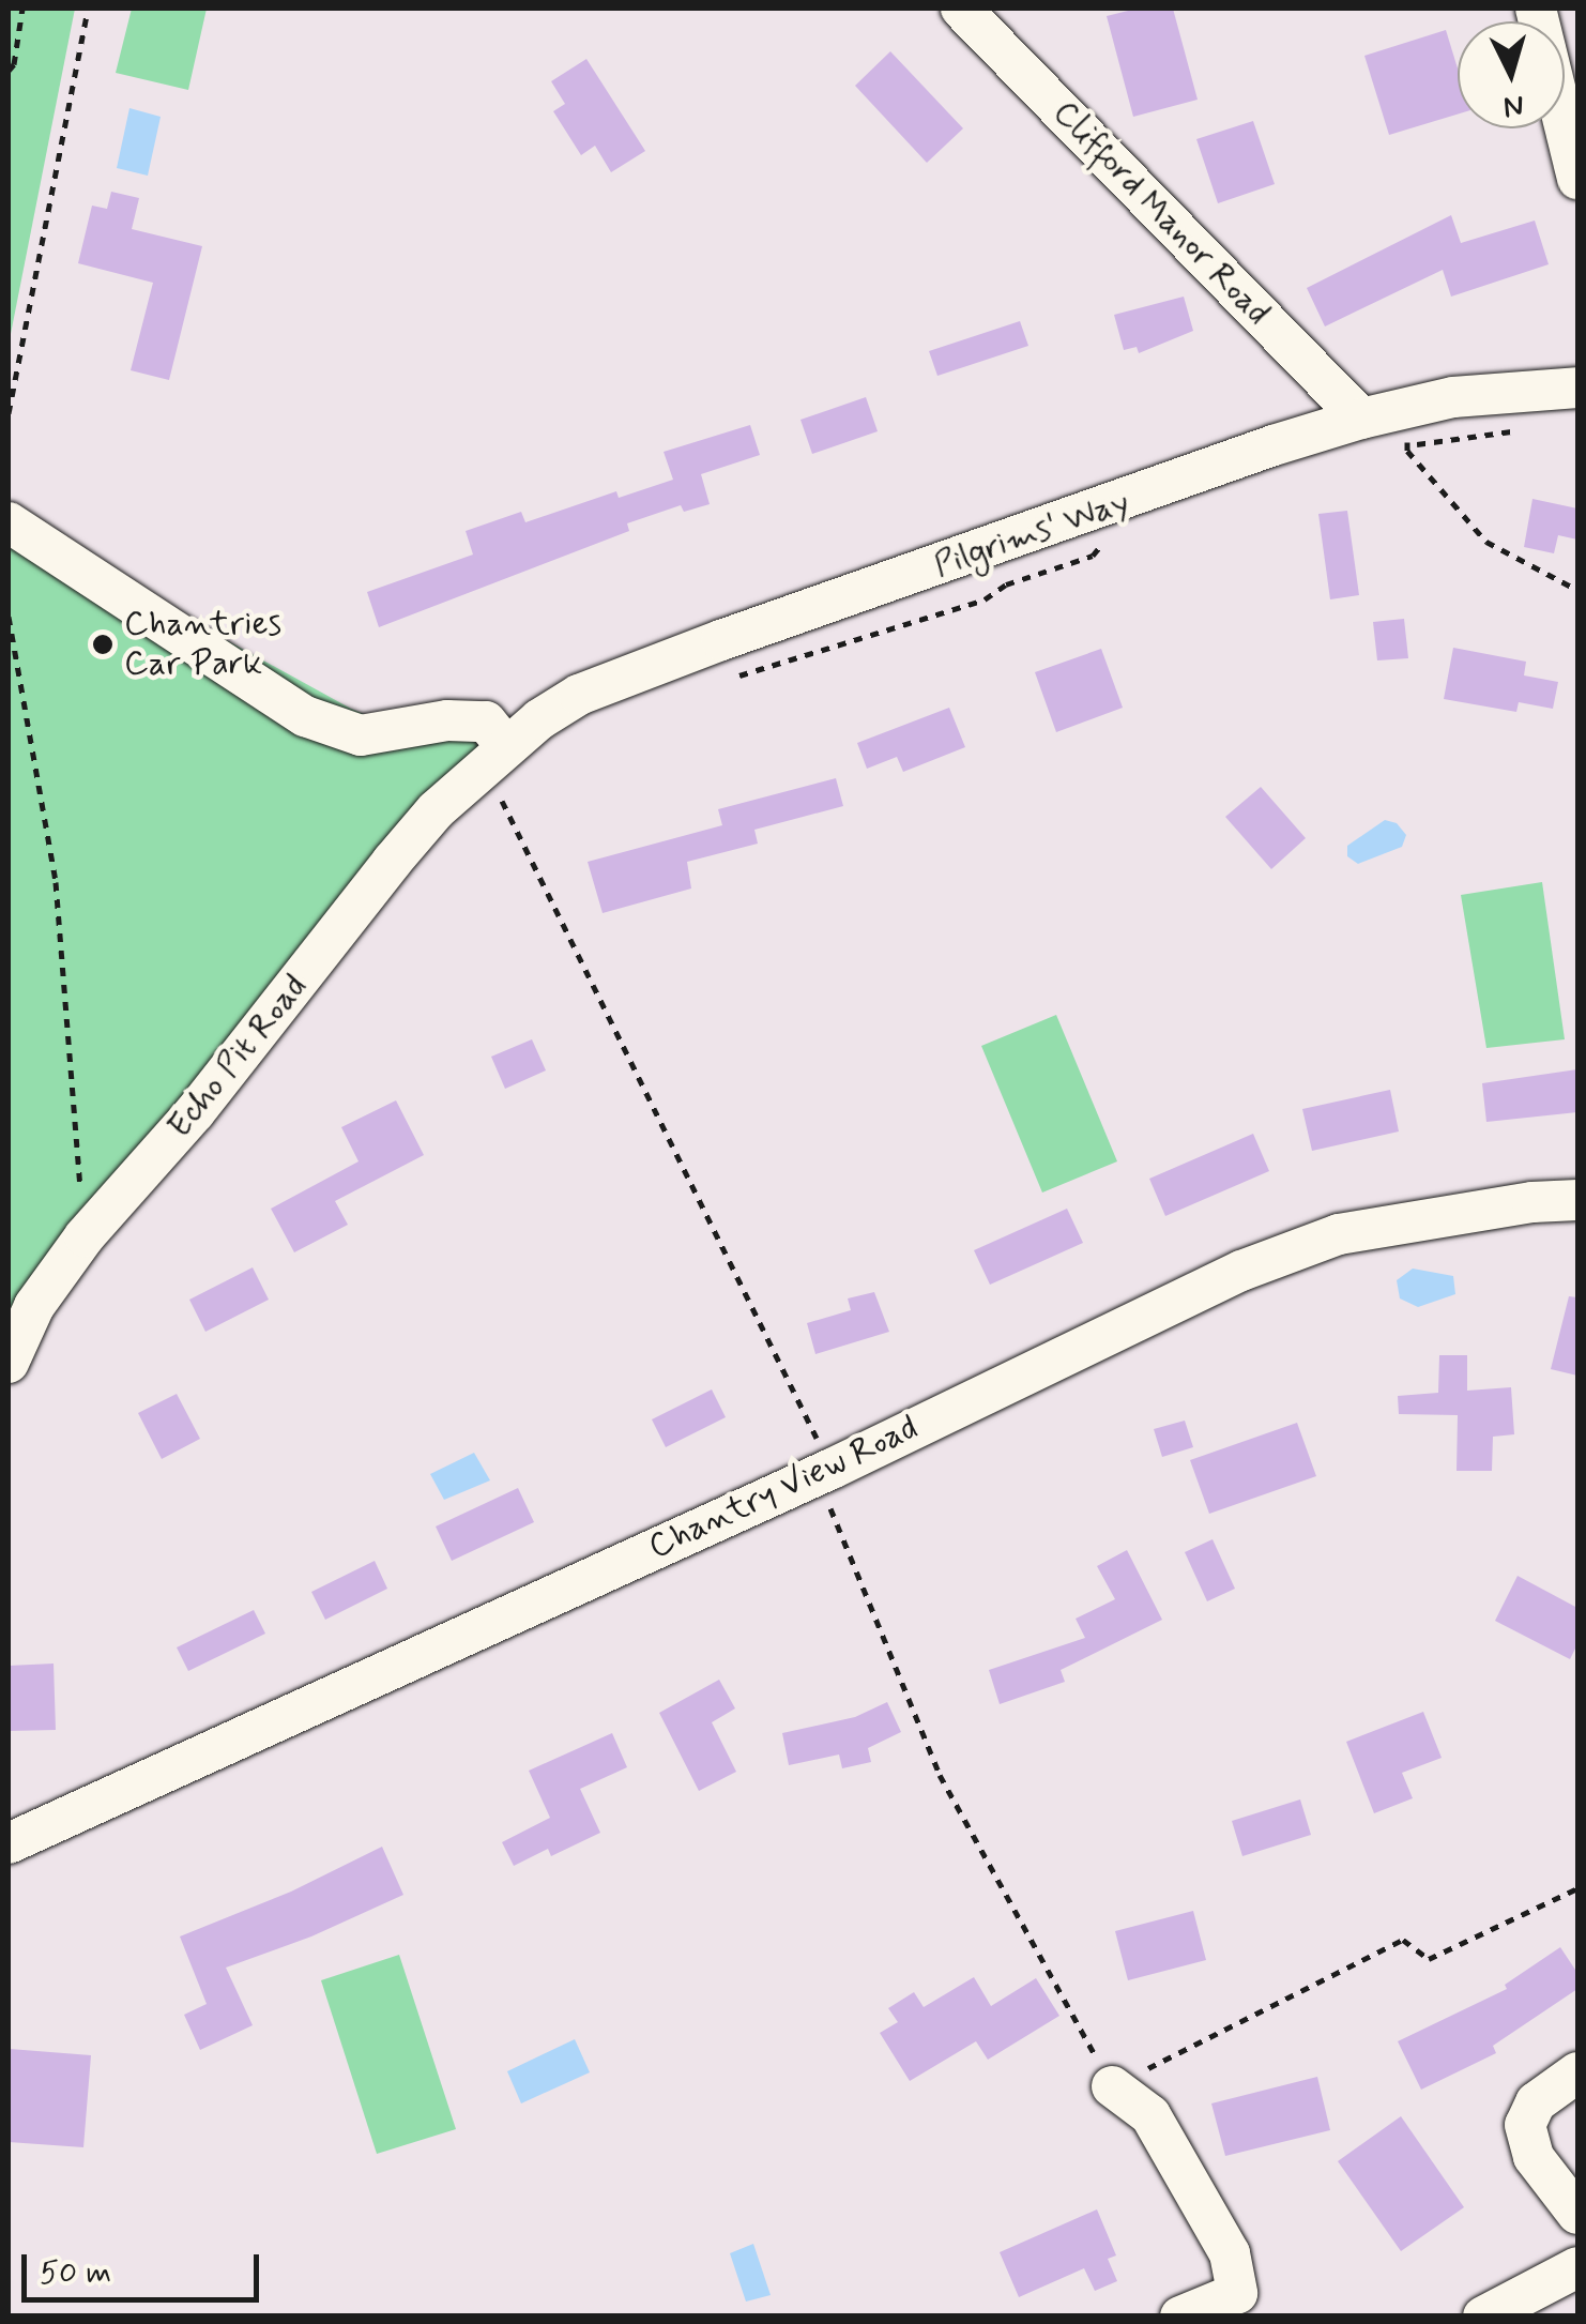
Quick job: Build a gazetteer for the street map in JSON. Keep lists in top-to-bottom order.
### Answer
{
  "streets": {
    "street": [
      "Clifford Manor Road",
      "Pilgrims' Way",
      "Echo Pit Road",
      "Chantry View Road"
    ]
  },
  "crossings": [
    ["Clifford Manor Road", "Pilgrims' Way"],
    ["Pilgrims' Way", "Echo Pit Road"]
  ],
  "places": ["Chantries Car Park"],
  "scale_bar": "50 m",
  "north": "bottom"
}
